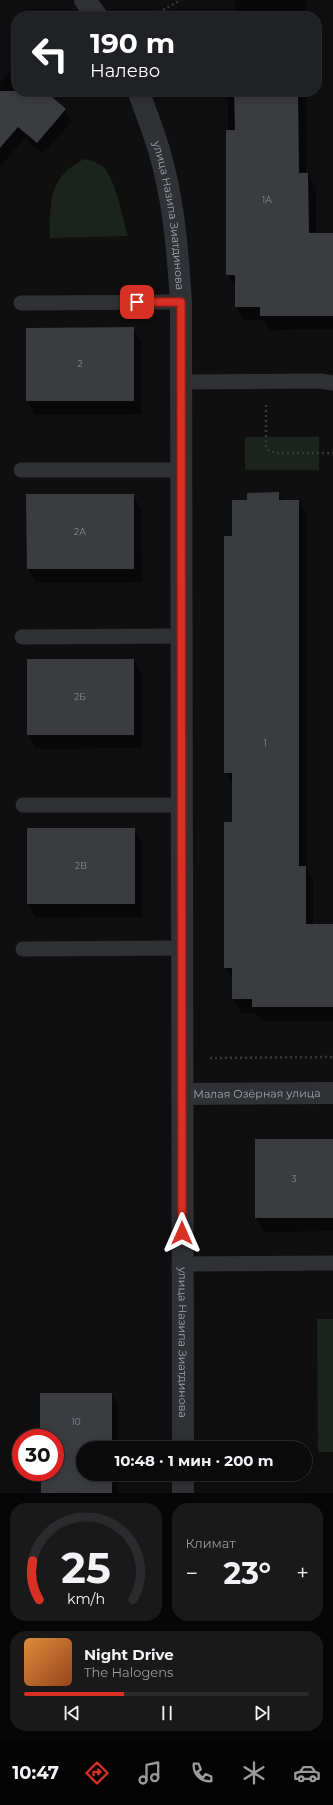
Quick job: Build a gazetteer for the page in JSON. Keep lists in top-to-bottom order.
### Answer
{
  "streets": {
    "street": ["улица Назипа Зиатдинова", "Малая Озёрная улица"]
  },
  "crossings": [
    ["улица Назипа Зиатдинова", "Малая Озёрная улица"]
  ],
  "house_numbers": [
    "1А",
    "2",
    "2А",
    "2Б",
    "1",
    "2В",
    "3",
    "10"
  ],
  "page": {
    "turn": ["190 m", "Налево"],
    "limit": "30",
    "trip": "10:48 · 1 мин · 200 m",
    "tile": "Климат",
    "heat": ["−", "23°", "+"],
    "song": ["Night Drive", "The Halogens"],
    "tabs": "10:47",
    "gauge": ["25", "km/h"]
  }
}
